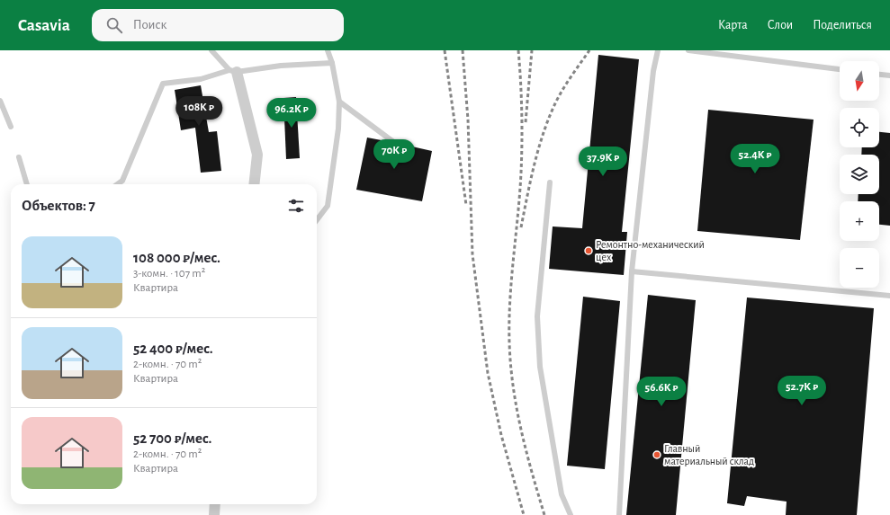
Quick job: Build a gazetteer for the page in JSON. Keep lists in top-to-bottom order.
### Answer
{
  "places": ["Ремонтно-механический цех", "Главный материальный склад"],
  "north": "bottom",
  "page": {
    "header": "Casavia",
    "search": "Поиск",
    "nav": ["Карта", "Слои", "Поделиться"],
    "map_buttons": ["+", "−"],
    "price": [
      "108K ₽",
      "96.2K ₽",
      "70K ₽",
      "52.4K ₽",
      "37.9K ₽",
      "52.7K ₽",
      "56.6K ₽"
    ],
    "heading": "Объектов: 7",
    "list": [
      {
        "name": "108 000 ₽/мес.",
        "note": "3-комн. · 107 m² · Квартира"
      },
      {
        "name": "52 400 ₽/мес.",
        "note": "2-комн. · 70 m² · Квартира"
      },
      {
        "name": "52 700 ₽/мес.",
        "note": "2-комн. · 70 m² · Квартира"
      }
    ]
  }
}
